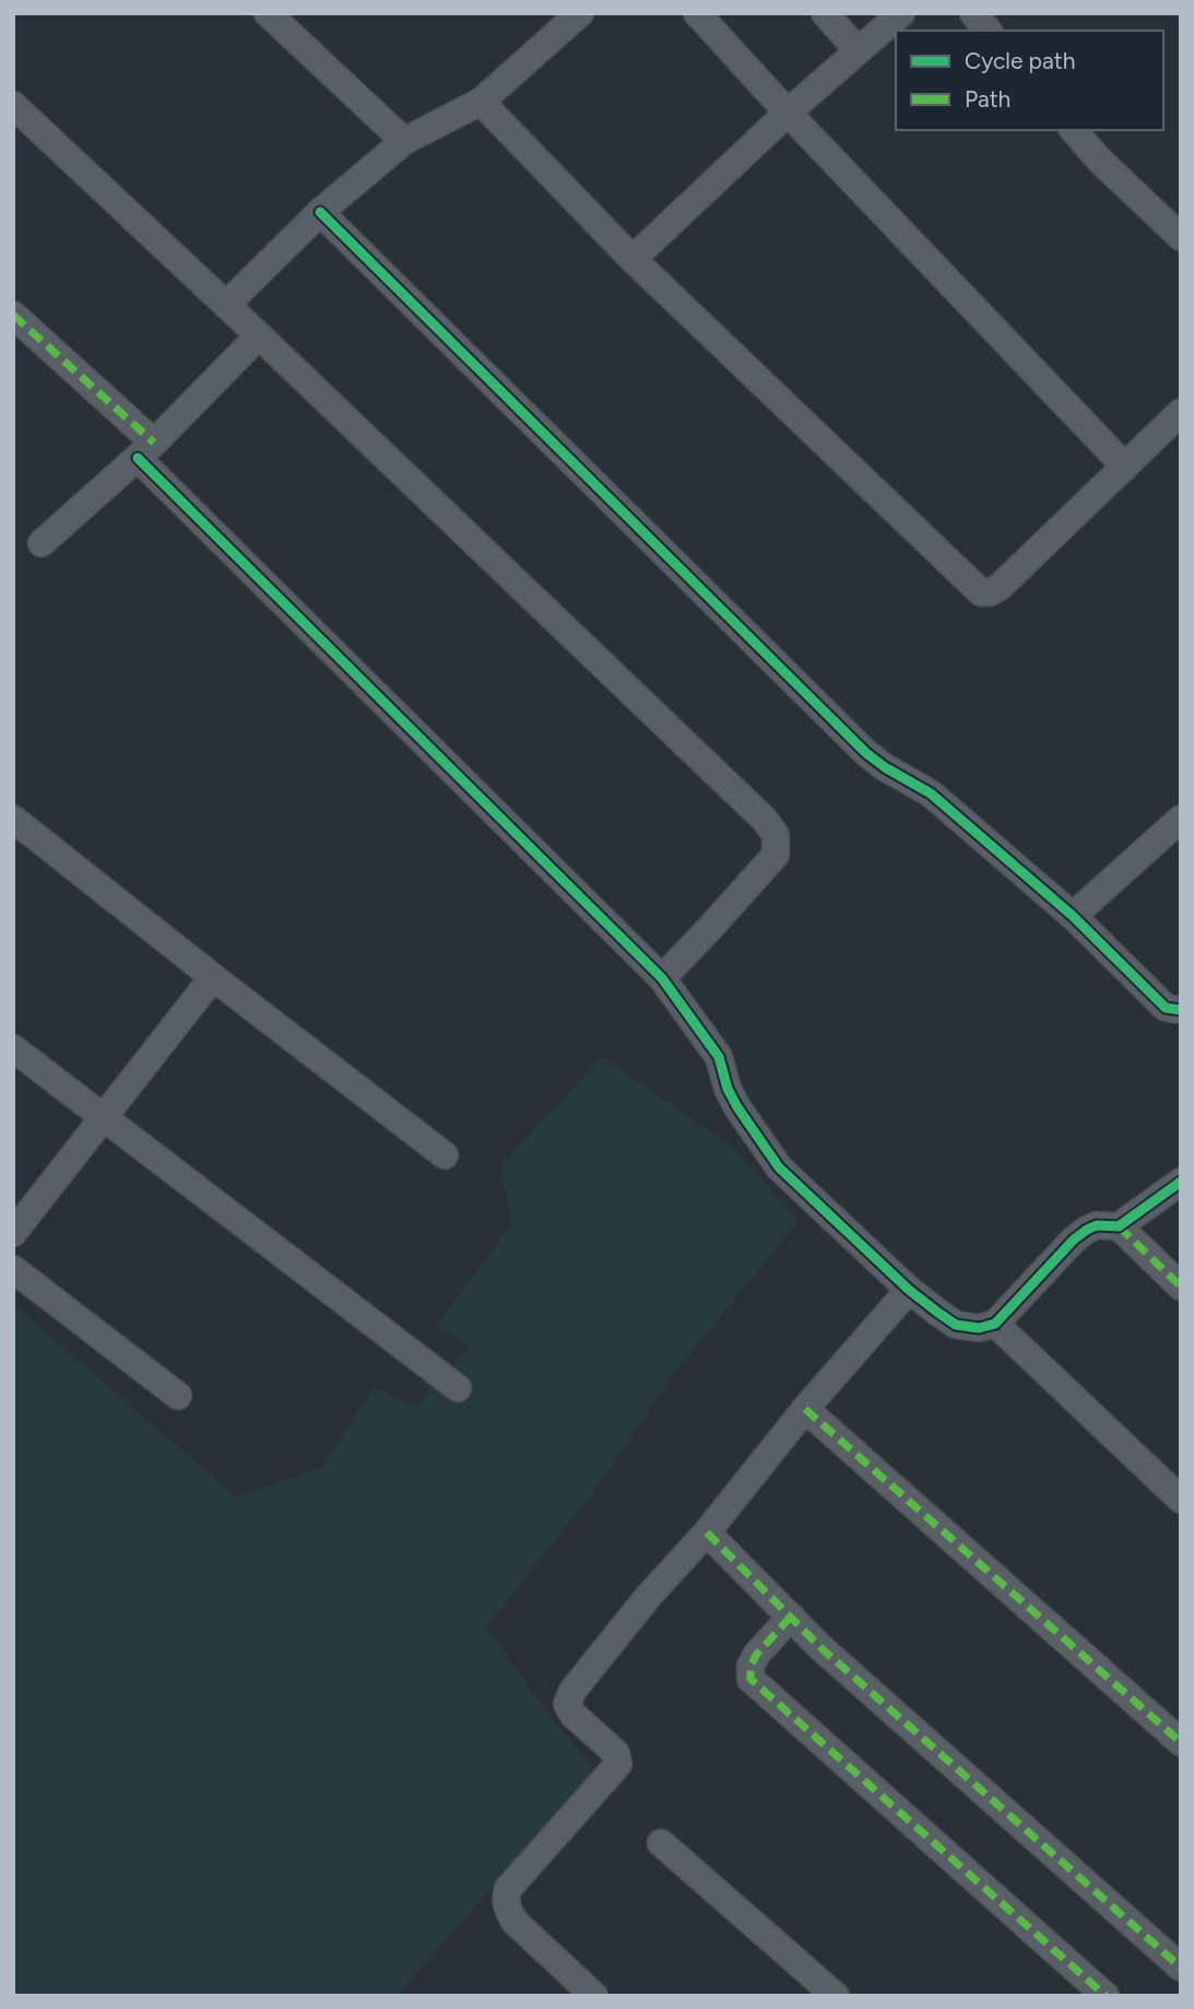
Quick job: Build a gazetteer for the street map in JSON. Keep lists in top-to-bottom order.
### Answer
{
  "legend": ["Cycle path", "Path"]
}
